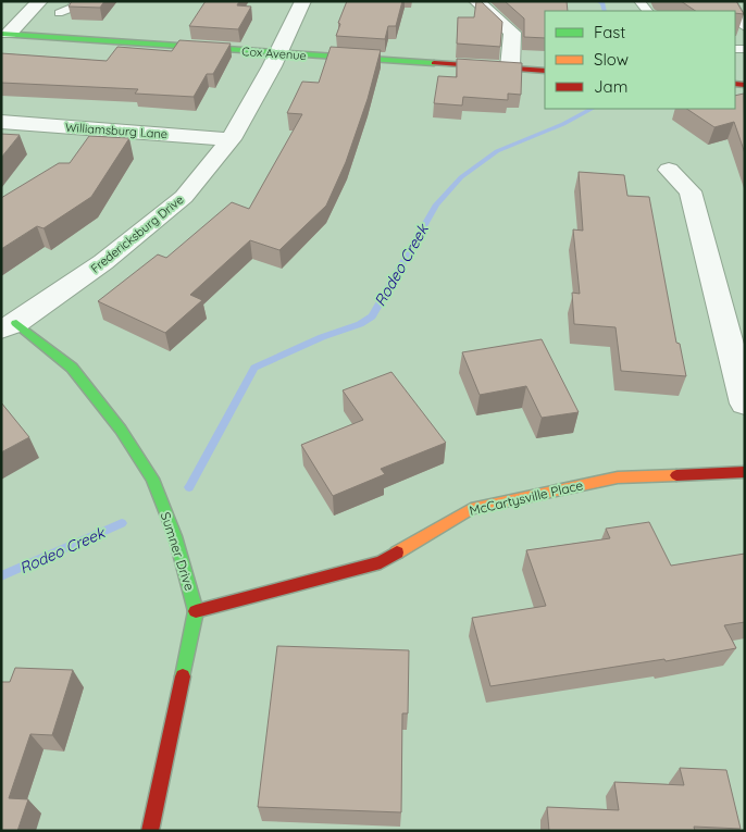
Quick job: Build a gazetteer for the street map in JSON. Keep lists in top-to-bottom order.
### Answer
{
  "streets": {
    "street": [
      "Cox Avenue",
      "Williamsburg Lane",
      "Fredericksburg Drive",
      "McCartysville Place",
      "Sumner Drive"
    ]
  },
  "crossings": [
    ["Cox Avenue", "Fredericksburg Drive"],
    ["Williamsburg Lane", "Fredericksburg Drive"],
    ["Fredericksburg Drive", "Sumner Drive"],
    ["McCartysville Place", "Sumner Drive"]
  ],
  "water": ["Rodeo Creek"],
  "legend": ["Fast", "Slow", "Jam"]
}
